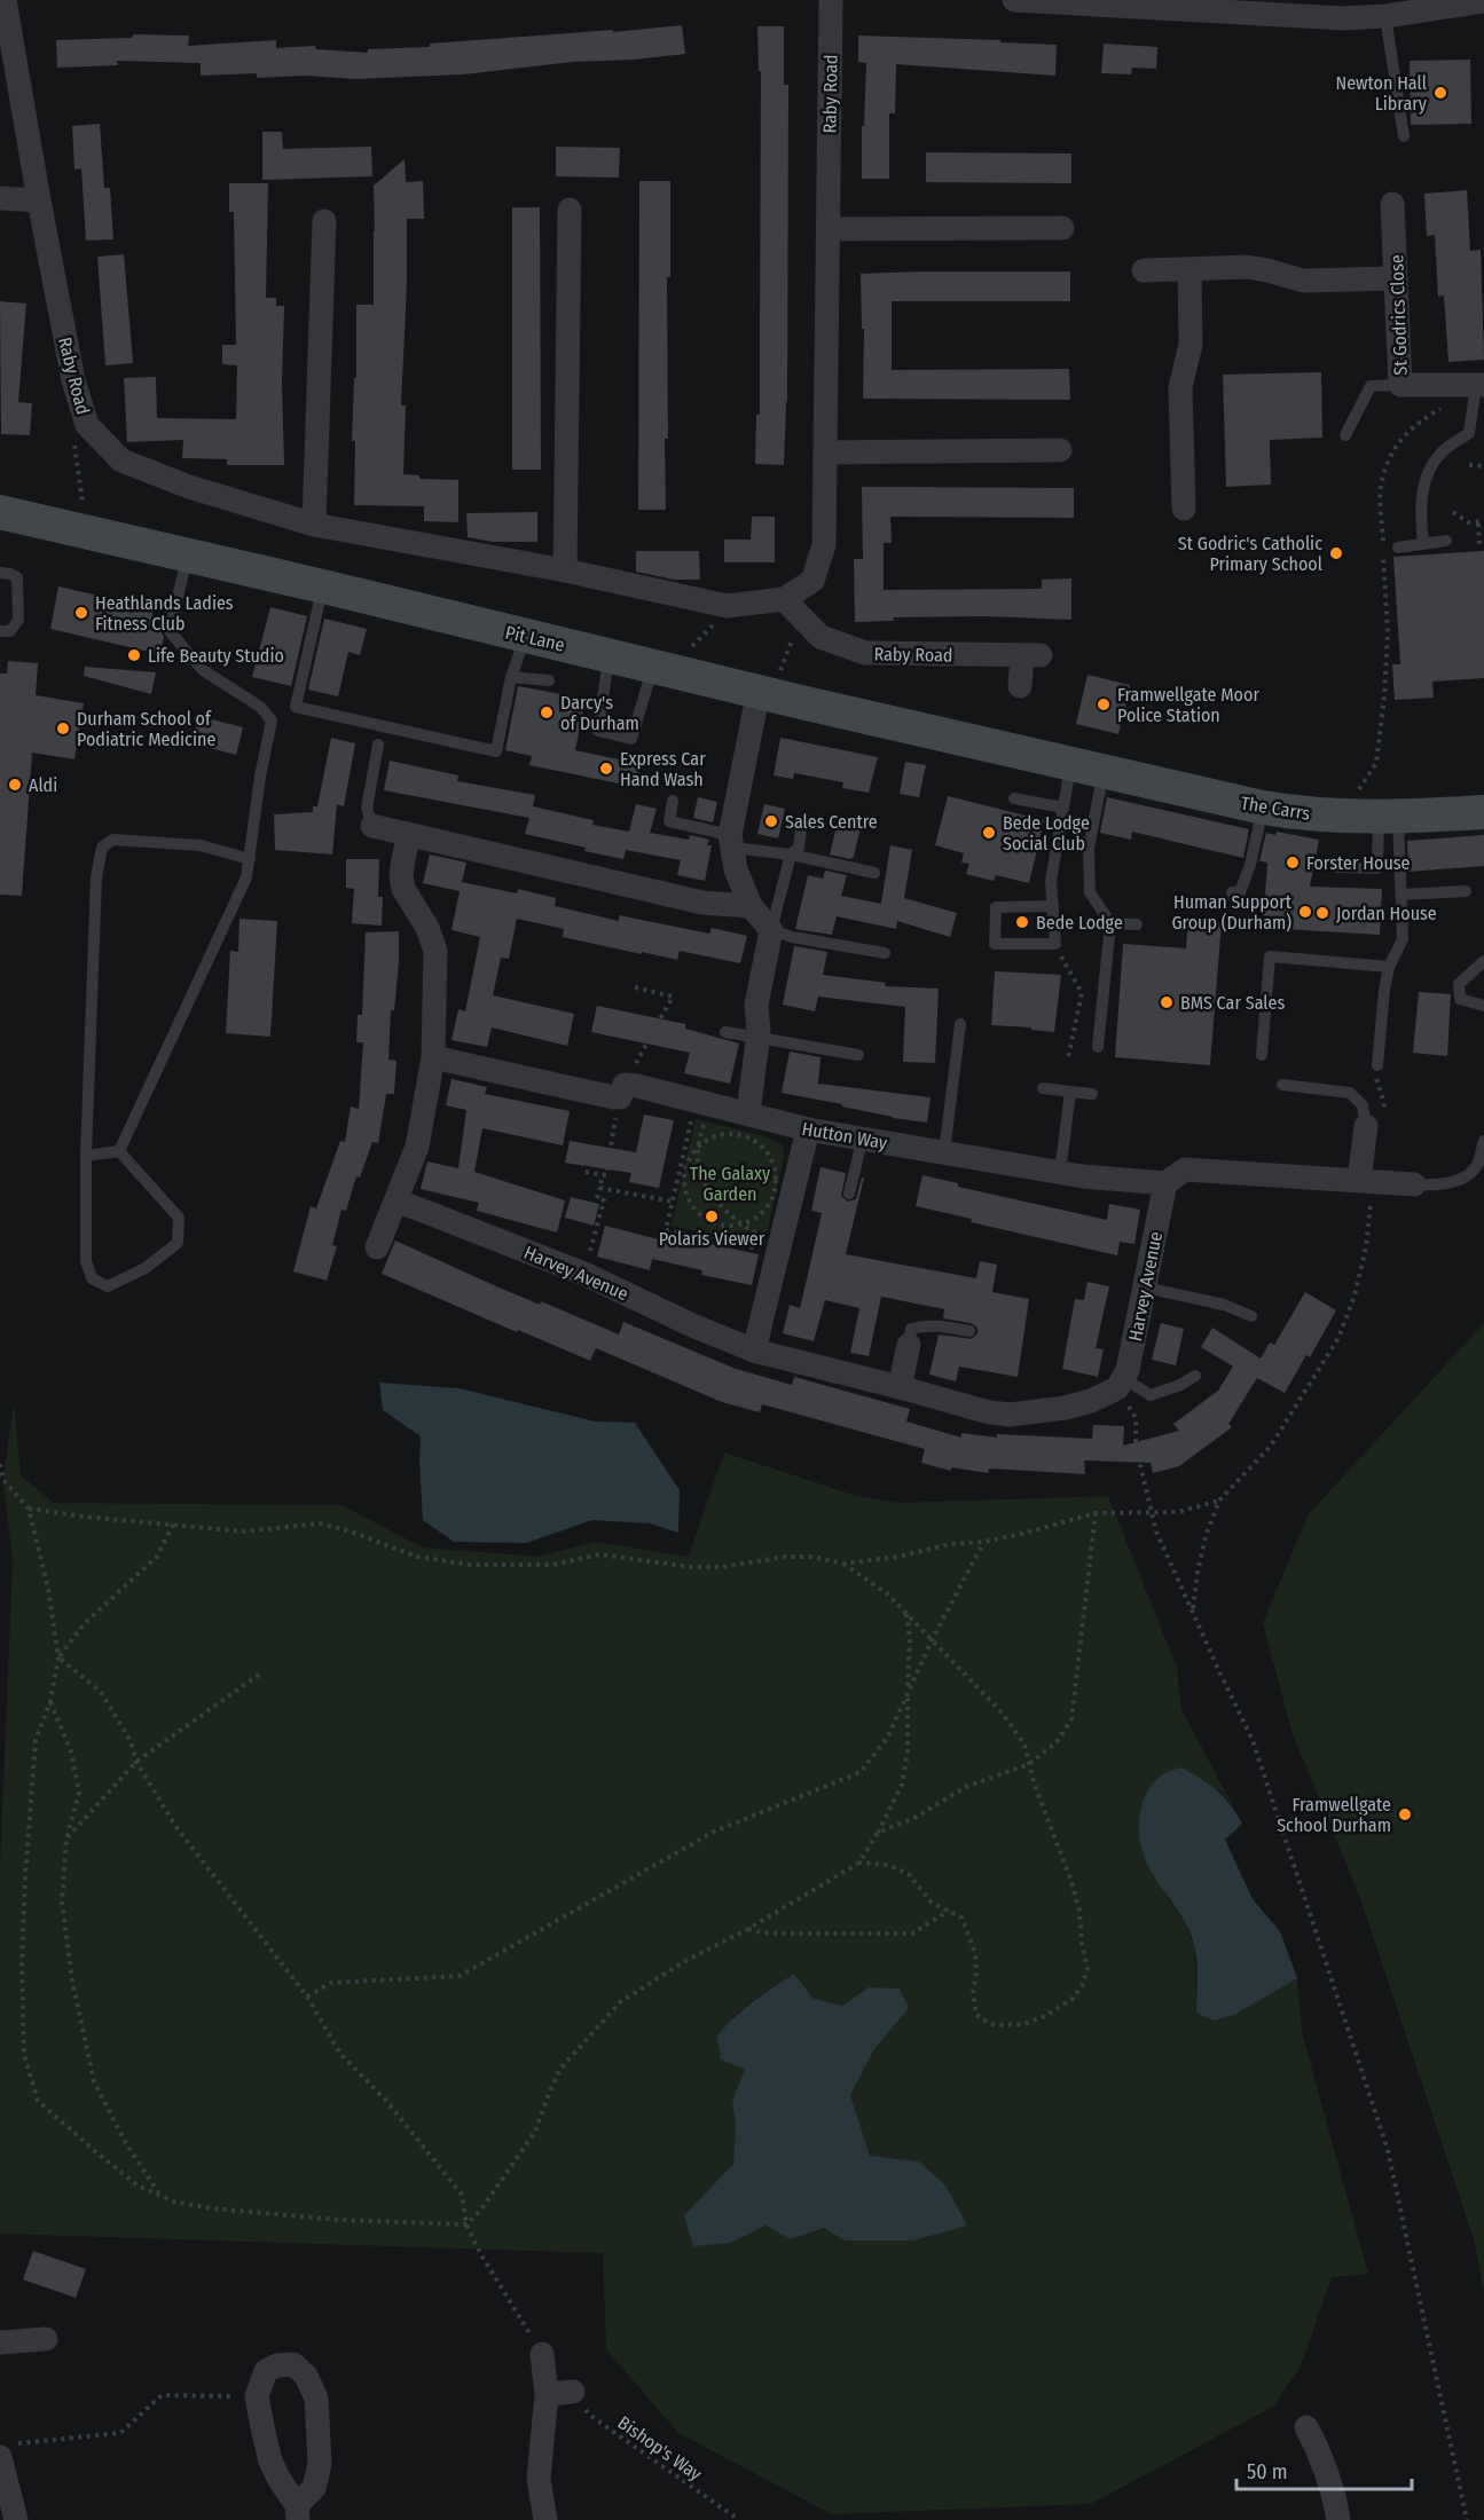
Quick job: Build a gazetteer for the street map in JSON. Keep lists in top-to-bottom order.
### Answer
{
  "streets": {
    "street": [
      "Raby Road",
      "St Godrics Close",
      "Pit Lane",
      "The Carrs",
      "Hutton Way",
      "Harvey Avenue"
    ],
    "path": ["Bishop's Way"]
  },
  "crossings": [
    ["Pit Lane", "The Carrs"],
    ["Hutton Way", "Harvey Avenue"]
  ],
  "parks": ["The Galaxy Garden"],
  "places": [
    "Newton Hall Library",
    "St Godric's Catholic Primary School",
    "Heathlands Ladies Fitness Club",
    "Life Beauty Studio",
    "Framwellgate Moor Police Station",
    "Darcy's of Durham",
    "Durham School of Podiatric Medicine",
    "Express Car Hand Wash",
    "Aldi",
    "Sales Centre",
    "Bede Lodge Social Club",
    "Forster House",
    "Human Support Group (Durham)",
    "Jordan House",
    "Bede Lodge",
    "BMS Car Sales",
    "Polaris Viewer",
    "Framwellgate School Durham"
  ],
  "scale_bar": "50 m"
}
